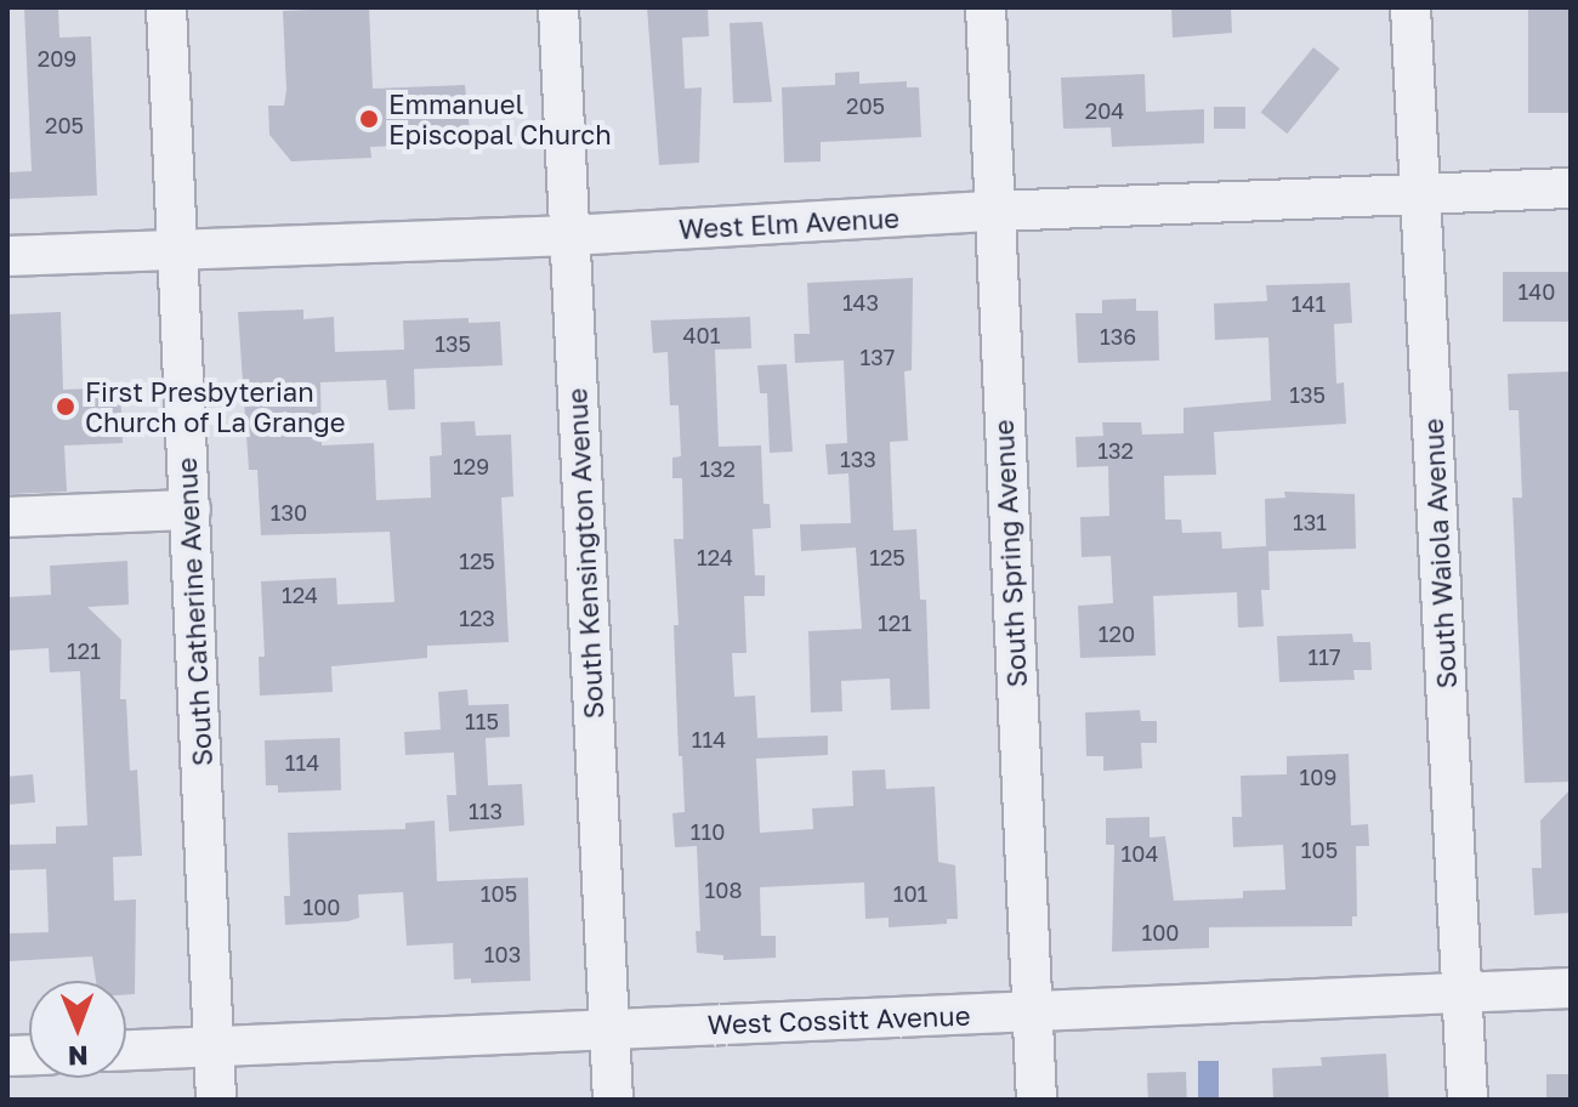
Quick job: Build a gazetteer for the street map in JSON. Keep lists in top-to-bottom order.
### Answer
{
  "streets": {
    "street": [
      "West Elm Avenue",
      "South Kensington Avenue",
      "South Spring Avenue",
      "South Waiola Avenue",
      "South Catherine Avenue",
      "West Cossitt Avenue"
    ]
  },
  "crossings": [
    ["West Elm Avenue", "South Kensington Avenue"],
    ["West Elm Avenue", "South Spring Avenue"],
    ["West Elm Avenue", "South Waiola Avenue"],
    ["West Elm Avenue", "South Catherine Avenue"],
    ["South Kensington Avenue", "West Cossitt Avenue"],
    ["South Spring Avenue", "West Cossitt Avenue"],
    ["South Waiola Avenue", "West Cossitt Avenue"],
    ["South Catherine Avenue", "West Cossitt Avenue"]
  ],
  "places": ["Emmanuel Episcopal Church", "First Presbyterian Church of La Grange"],
  "house_numbers": [
    "209",
    "205",
    "204",
    "205",
    "140",
    "143",
    "141",
    "401",
    "136",
    "135",
    "137",
    "135",
    "132",
    "133",
    "129",
    "132",
    "130",
    "131",
    "124",
    "125",
    "125",
    "124",
    "123",
    "121",
    "120",
    "121",
    "117",
    "115",
    "114",
    "114",
    "109",
    "113",
    "110",
    "105",
    "104",
    "108",
    "105",
    "101",
    "100",
    "100",
    "103"
  ],
  "north": "bottom"
}
